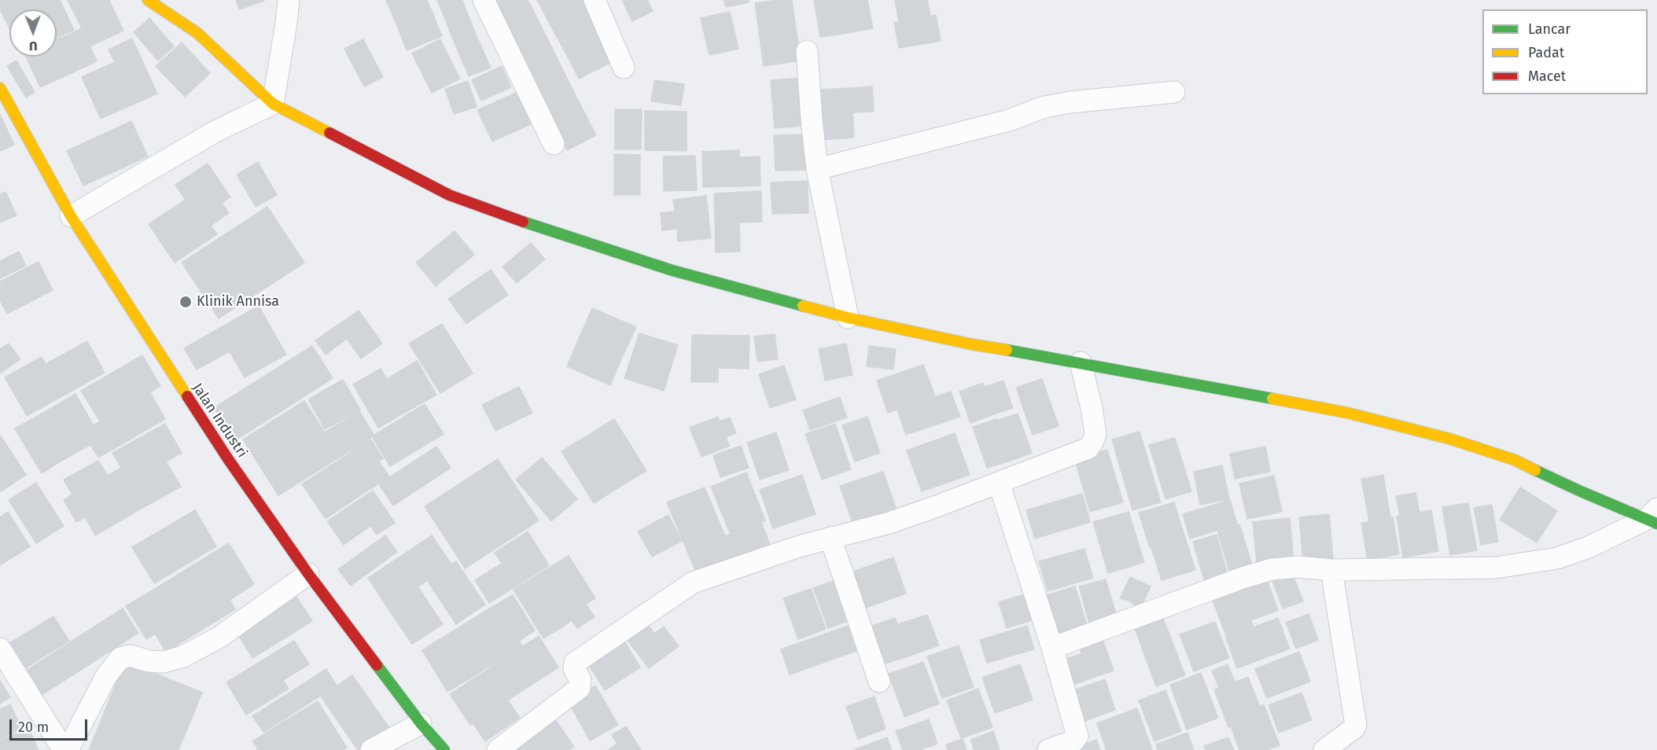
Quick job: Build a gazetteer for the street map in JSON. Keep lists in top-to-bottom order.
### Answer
{
  "streets": {
    "street": ["Jalan Industri"]
  },
  "places": ["Klinik Annisa"],
  "legend": ["Lancar", "Padat", "Macet"],
  "scale_bar": "20 m",
  "north": "bottom"
}
